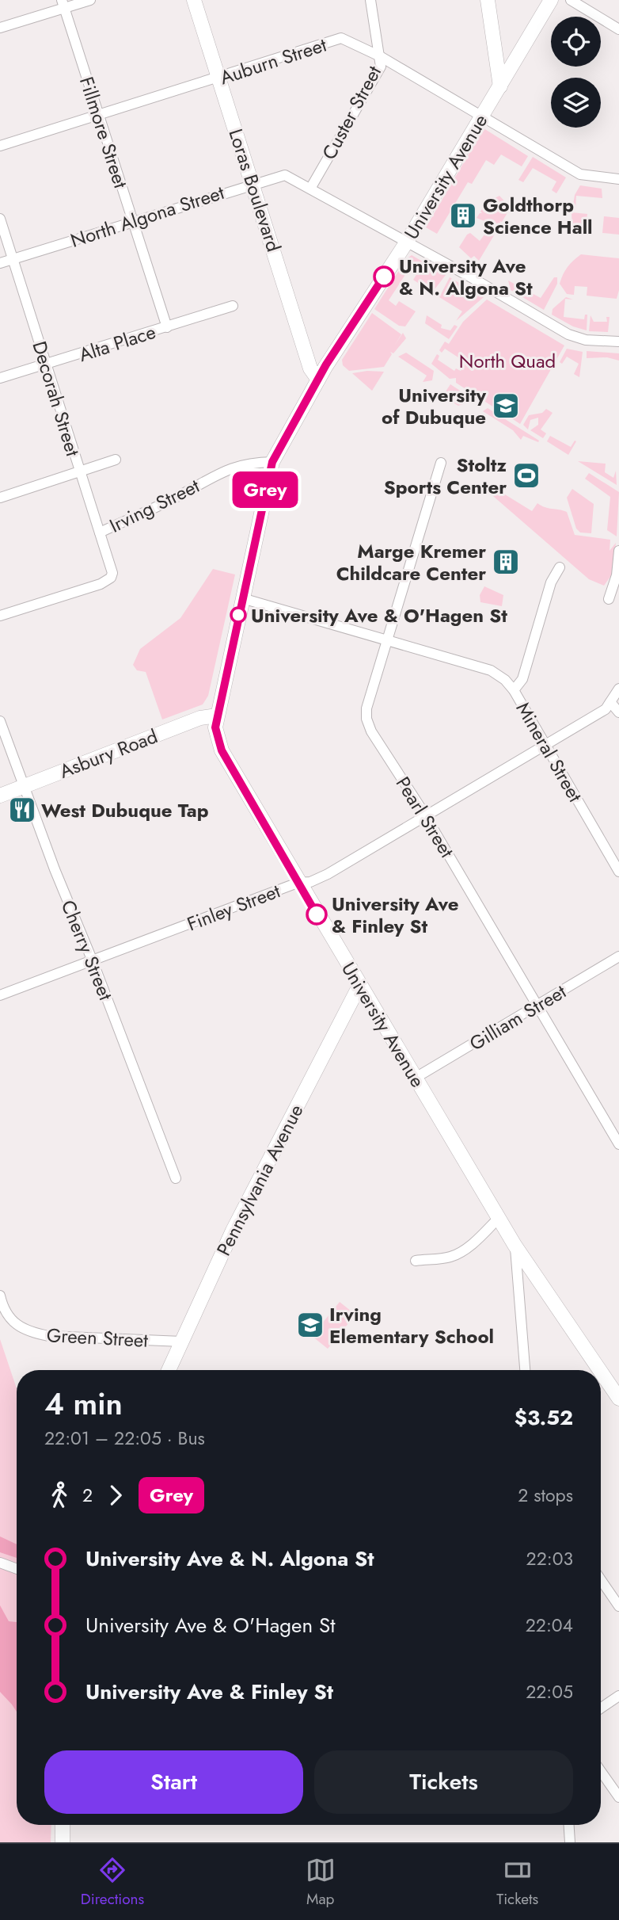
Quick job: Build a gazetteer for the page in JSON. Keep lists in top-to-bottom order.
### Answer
{
  "streets": {
    "main road": [
      "University Avenue",
      "Loras Boulevard",
      "Asbury Road",
      "Pennsylvania Avenue"
    ],
    "street": [
      "Auburn Street",
      "Custer Street",
      "Fillmore Street",
      "North Algona Street",
      "Alta Place",
      "Decorah Street",
      "Irving Street",
      "Mineral Street",
      "Pearl Street",
      "Finley Street",
      "Cherry Street",
      "Gilliam Street",
      "Green Street"
    ]
  },
  "crossings": [
    ["Auburn Street", "Custer Street"],
    ["Auburn Street", "Fillmore Street"],
    ["Auburn Street", "University Avenue"],
    ["Auburn Street", "Loras Boulevard"],
    ["Custer Street", "North Algona Street"],
    ["Fillmore Street", "North Algona Street"],
    ["Fillmore Street", "Alta Place"],
    ["University Avenue", "Loras Boulevard"],
    ["University Avenue", "North Algona Street"],
    ["University Avenue", "Irving Street"],
    ["University Avenue", "Asbury Road"],
    ["University Avenue", "Finley Street"],
    ["University Avenue", "Gilliam Street"],
    ["University Avenue", "Pennsylvania Avenue"],
    ["Loras Boulevard", "North Algona Street"],
    ["North Algona Street", "Decorah Street"],
    ["Alta Place", "Decorah Street"],
    ["Decorah Street", "Irving Street"],
    ["Mineral Street", "Finley Street"],
    ["Asbury Road", "Cherry Street"],
    ["Pearl Street", "Finley Street"],
    ["Pearl Street", "Gilliam Street"],
    ["Finley Street", "Cherry Street"],
    ["Pennsylvania Avenue", "Green Street"]
  ],
  "parks": ["North Quad"],
  "places": {
    "building": ["Goldthorp Science Hall", "Marge Kremer Childcare Center"],
    "other": ["University Ave & N. Algona St", "University Ave & O'Hagen St", "University Ave & Finley St"],
    "school or university": ["University of Dubuque", "Irving Elementary School"],
    "sports": ["Stoltz Sports Center"],
    "restaurant": ["West Dubuque Tap"]
  },
  "lines": ["bus line Grey"],
  "page": {
    "on_map": "Grey",
    "heading": ["4 min", "22:01 – 22:05 · Bus", "$3.52"],
    "legs": ["2", "Grey", "2 stops"],
    "list": [
      {
        "name": "University Ave & N. Algona St",
        "value": "22:03"
      },
      {
        "name": "University Ave & O'Hagen St",
        "value": "22:04"
      },
      {
        "name": "University Ave & Finley St",
        "value": "22:05"
      }
    ],
    "buttons": ["Start", "Tickets"],
    "tabs": ["Directions", "Map", "Tickets"]
  }
}
